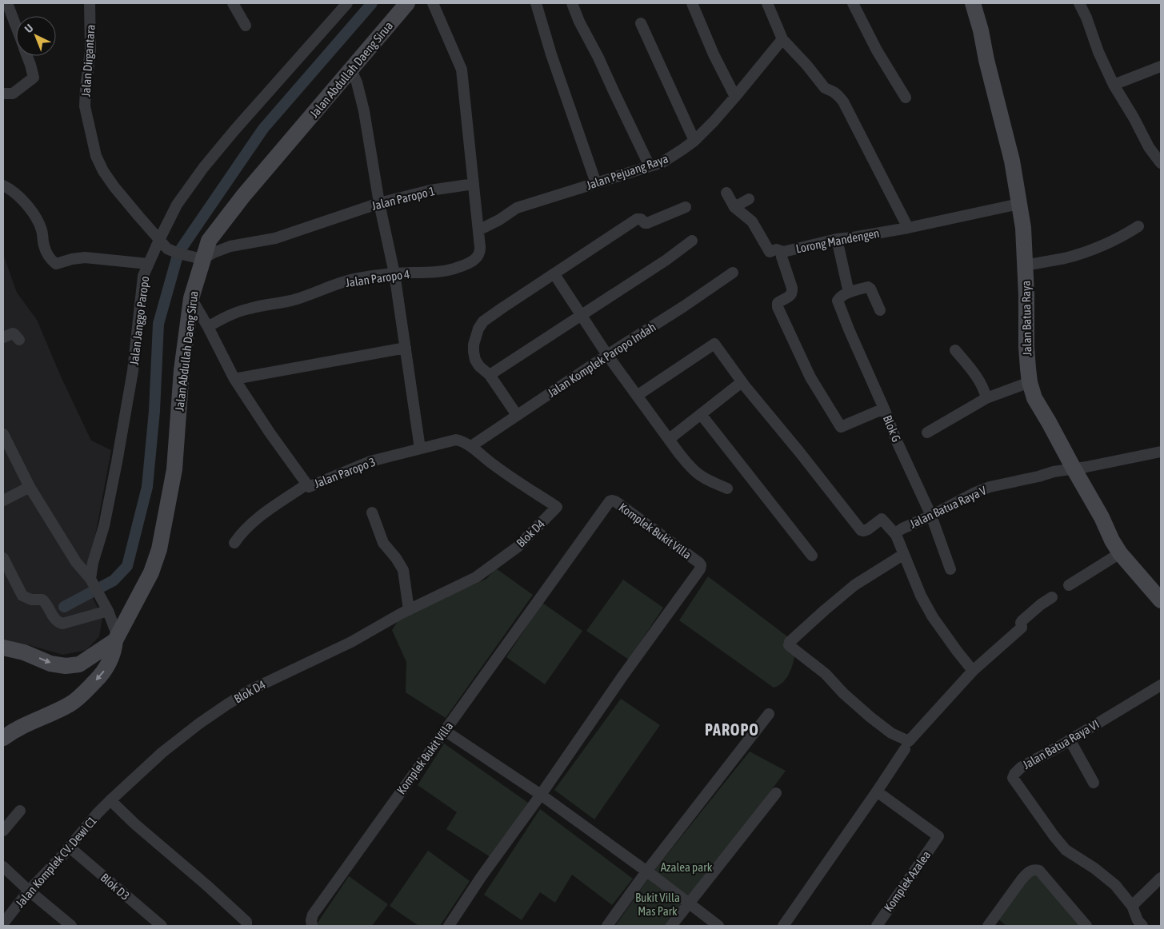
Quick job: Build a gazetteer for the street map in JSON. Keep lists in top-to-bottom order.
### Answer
{
  "streets": {
    "main road": ["Jalan Abdullah Daeng Sirua", "Jalan Batua Raya"],
    "street": [
      "Jalan Dirgantara",
      "Jalan Pejuang Raya",
      "Jalan Paropo 1",
      "Lorong Mandengen",
      "Jalan Paropo 4",
      "Jalan Janggo Paropo",
      "Jalan Komplek Paropo Indah",
      "Blok G",
      "Jalan Paropo 3",
      "Jalan Batua Raya V",
      "Komplek Bukit Villa",
      "Blok D4",
      "Jalan Batua Raya VI",
      "Jalan Komplek CV. Dewi C1",
      "Komplek Azalea",
      "Blok D3"
    ]
  },
  "crossings": [
    ["Jalan Dirgantara", "Jalan Janggo Paropo"],
    ["Jalan Abdullah Daeng Sirua", "Jalan Paropo 1"],
    ["Jalan Abdullah Daeng Sirua", "Jalan Paropo 3"],
    ["Jalan Pejuang Raya", "Jalan Paropo 4"],
    ["Jalan Paropo 1", "Jalan Paropo 4"],
    ["Lorong Mandengen", "Jalan Batua Raya"],
    ["Lorong Mandengen", "Blok G"],
    ["Jalan Paropo 4", "Jalan Paropo 3"],
    ["Jalan Batua Raya", "Jalan Batua Raya V"],
    ["Jalan Komplek Paropo Indah", "Jalan Paropo 3"],
    ["Blok G", "Jalan Batua Raya V"],
    ["Jalan Paropo 3", "Blok D4"],
    ["Blok D4", "Jalan Komplek CV. Dewi C1"],
    ["Jalan Komplek CV. Dewi C1", "Blok D3"]
  ],
  "districts": ["PAROPO"],
  "parks": ["Azalea park", "Bukit Villa Mas Park"],
  "north": "top left"
}
